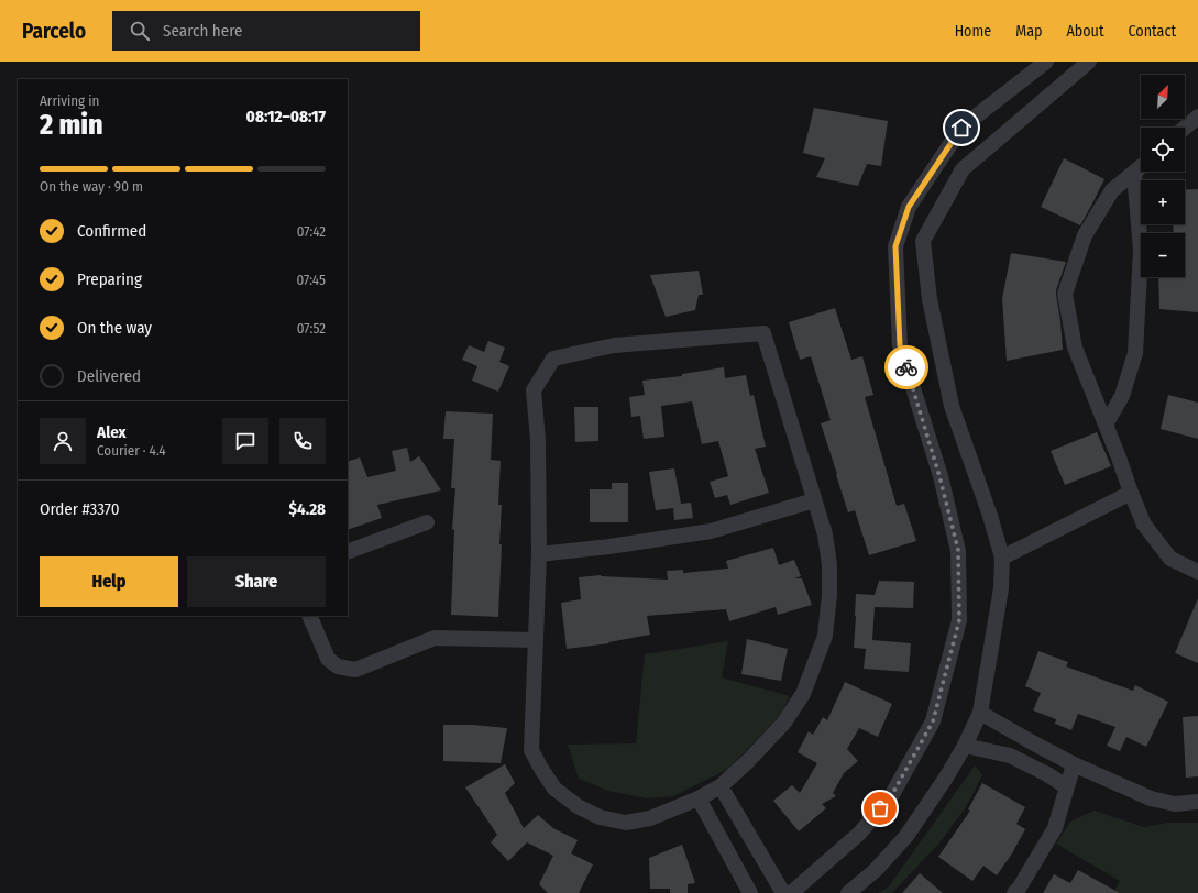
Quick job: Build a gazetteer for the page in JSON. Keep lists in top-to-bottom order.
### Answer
{
  "north": "top right",
  "page": {
    "header": "Parcelo",
    "search": "Search here",
    "nav": [
      "Home",
      "Map",
      "About",
      "Contact"
    ],
    "map_buttons": ["+", "−"],
    "heading": ["2 min", "Arriving in", "08:12–08:17"],
    "panel": [
      "Alex",
      "Courier · 4.4",
      "Order #3370",
      "$4.28"
    ],
    "bar": "On the way · 90 m",
    "list": [
      ["Confirmed", "07:42"],
      ["Preparing", "07:45"],
      ["On the way", "07:52"],
      "Delivered"
    ],
    "buttons": ["Help", "Share"]
  }
}
